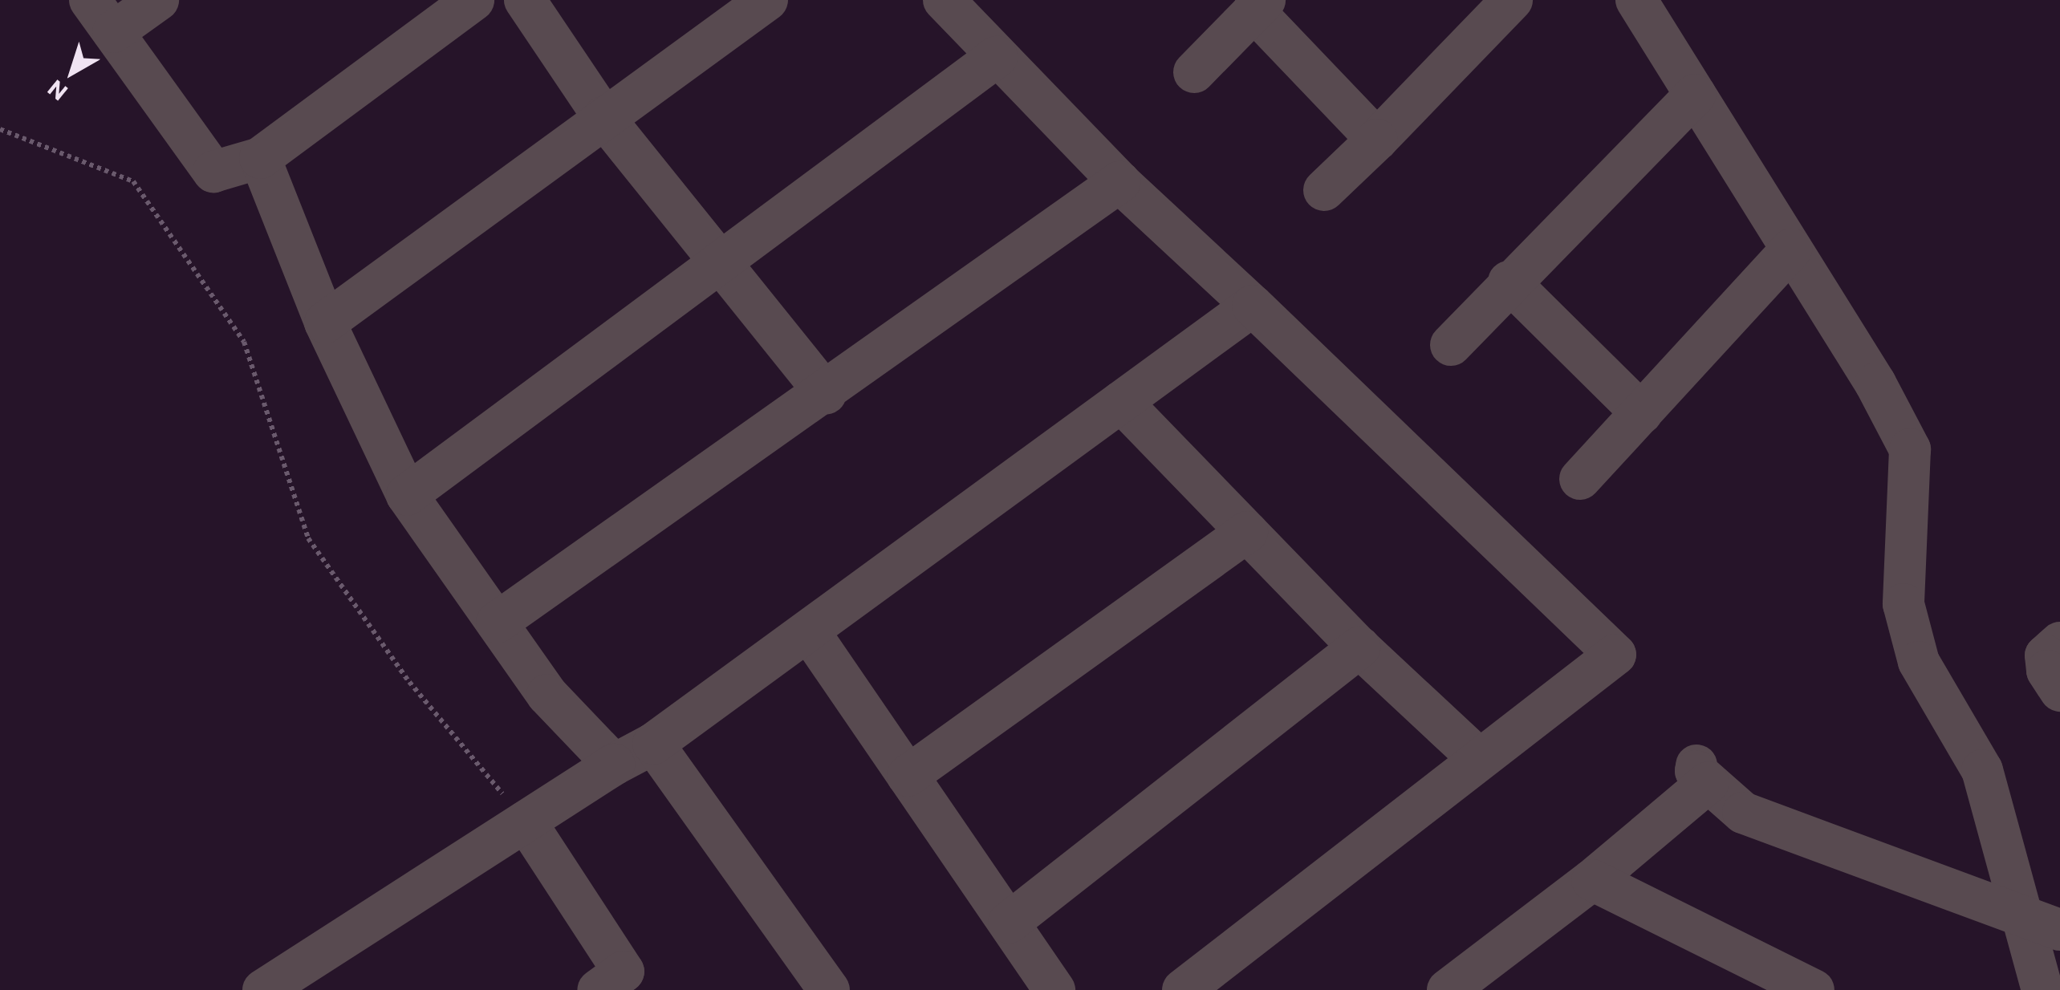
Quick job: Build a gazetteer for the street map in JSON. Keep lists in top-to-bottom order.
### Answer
{
  "north": "bottom left"
}
